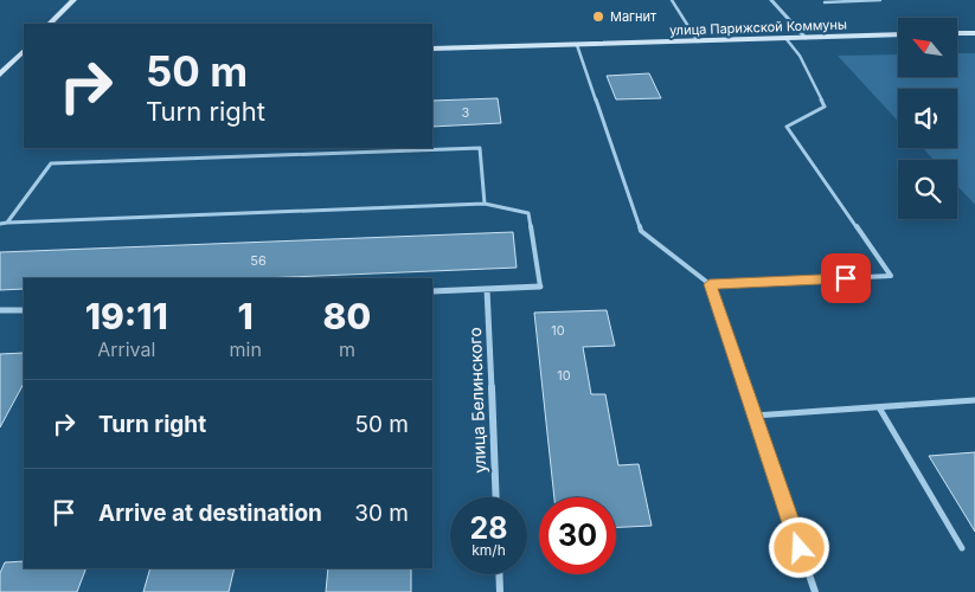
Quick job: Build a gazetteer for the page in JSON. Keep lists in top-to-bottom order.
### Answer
{
  "streets": {
    "main road": ["улица Парижской Коммуны"],
    "street": ["улица Белинского"]
  },
  "places": ["Магнит"],
  "house_numbers": [
    "3",
    "56",
    "10",
    "10"
  ],
  "north": "top left",
  "page": {
    "turn": ["50 m", "Turn right"],
    "eta": [
      "19:11",
      "Arrival",
      "1",
      "min",
      "80",
      "m"
    ],
    "list": [
      {
        "name": "Turn right",
        "value": "50 m"
      },
      {
        "name": "Arrive at destination",
        "value": "30 m"
      }
    ],
    "speed": "28 km/h",
    "limit": "30"
  }
}
